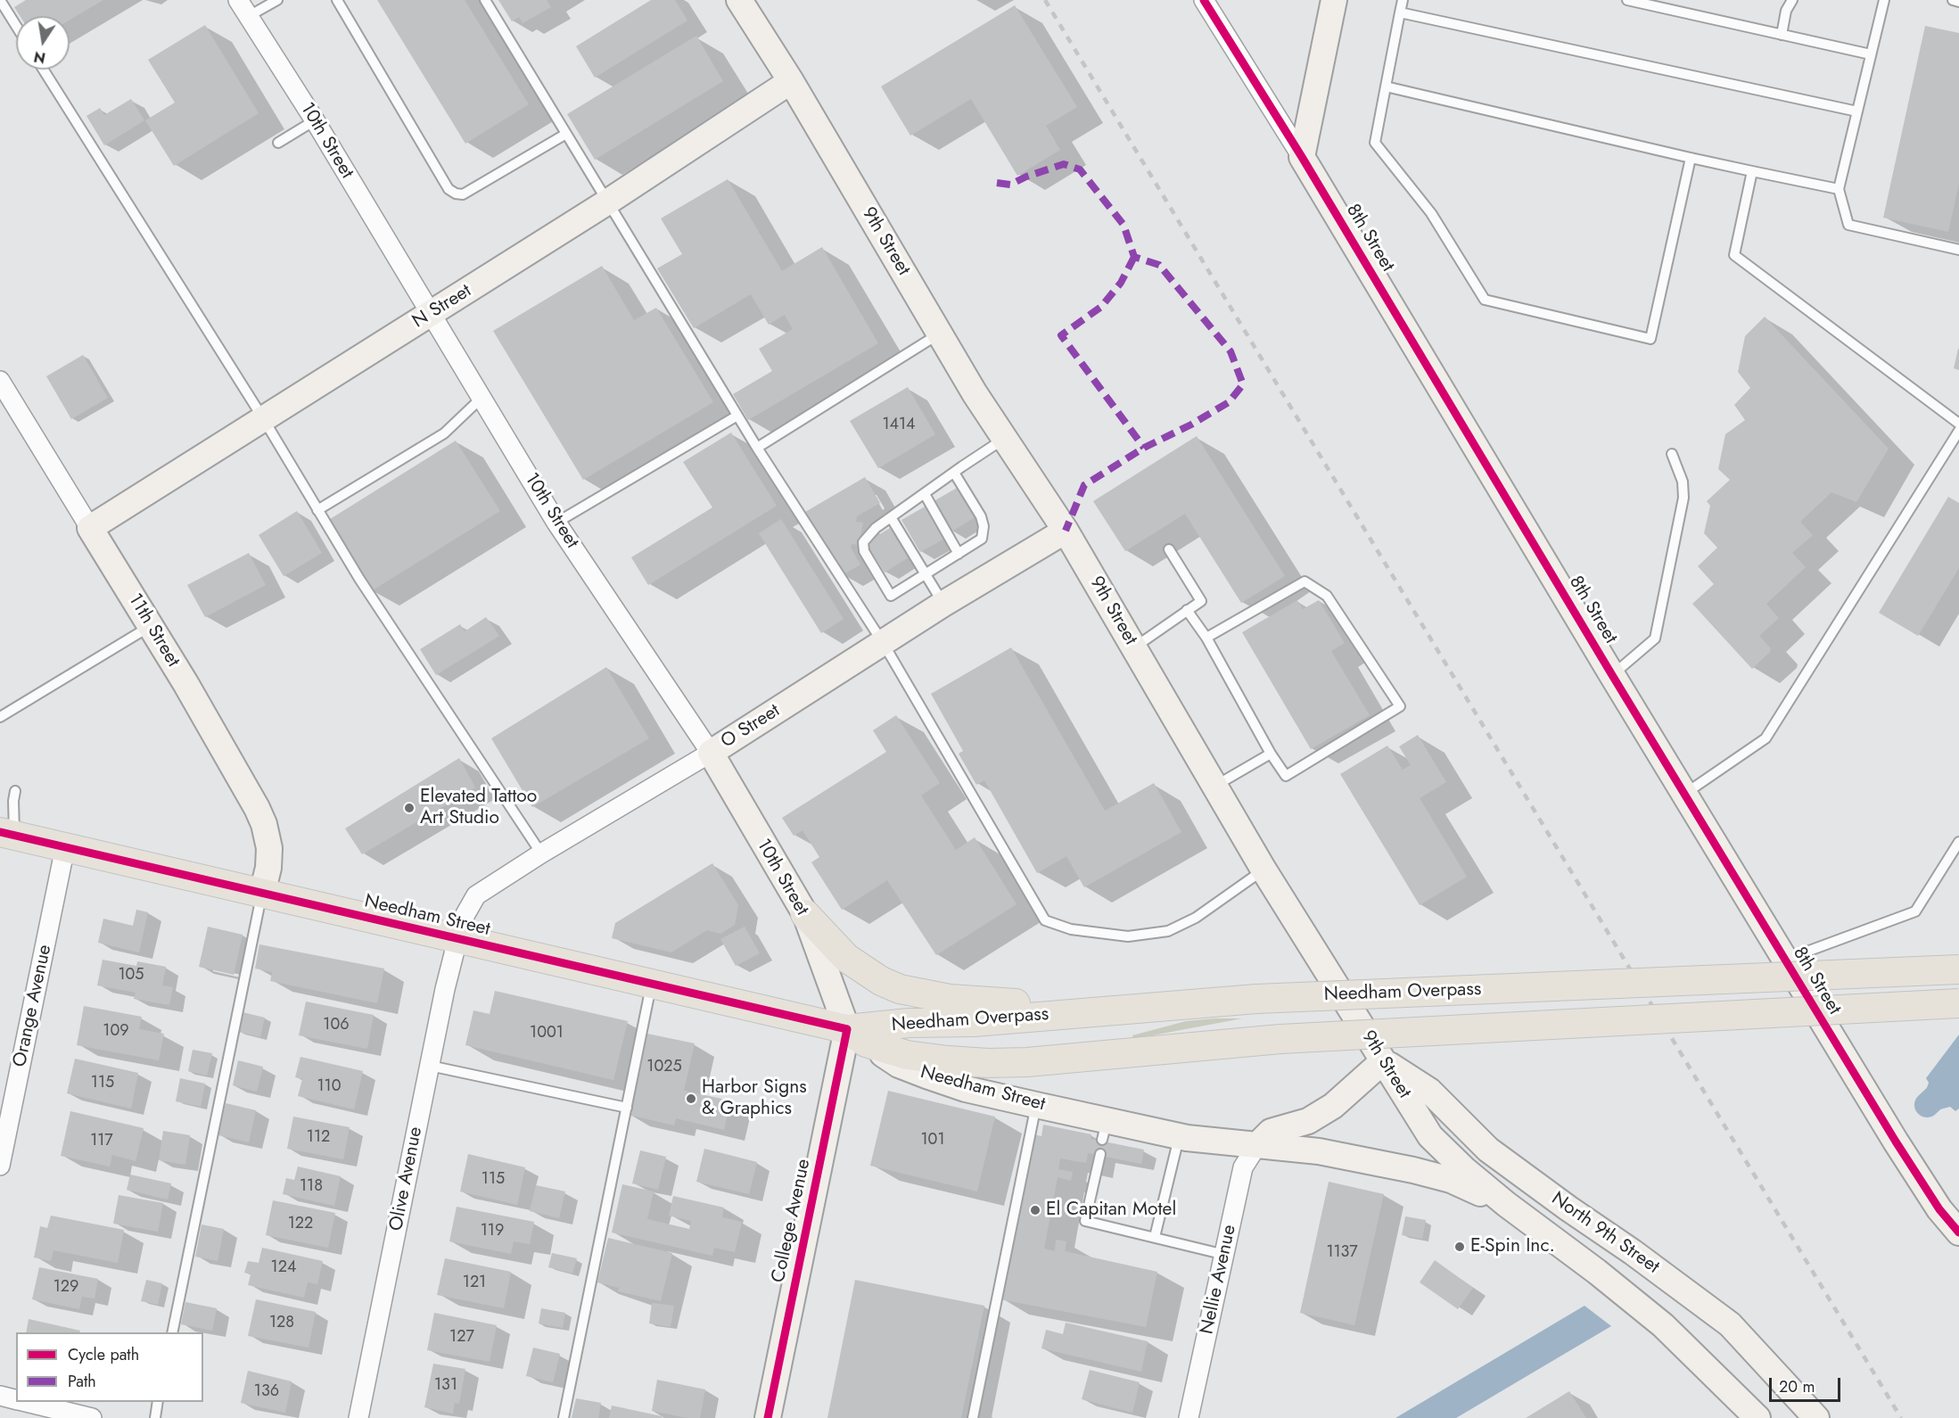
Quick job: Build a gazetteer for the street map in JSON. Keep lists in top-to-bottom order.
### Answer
{
  "streets": {
    "main road": ["Needham Street", "Needham Overpass"],
    "street": [
      "10th Street",
      "8th Street",
      "9th Street",
      "N Street",
      "11th Street",
      "O Street",
      "Orange Avenue",
      "Olive Avenue",
      "College Avenue",
      "North 9th Street",
      "Nellie Avenue"
    ]
  },
  "crossings": [
    ["10th Street", "N Street"],
    ["10th Street", "O Street"],
    ["10th Street", "Needham Street"],
    ["10th Street", "Needham Overpass"],
    ["10th Street", "College Avenue"],
    ["9th Street", "N Street"],
    ["9th Street", "O Street"],
    ["9th Street", "Needham Street"],
    ["9th Street", "North 9th Street"],
    ["N Street", "11th Street"],
    ["11th Street", "Needham Street"],
    ["O Street", "Needham Street"],
    ["O Street", "Olive Avenue"],
    ["Needham Street", "Needham Overpass"],
    ["Needham Street", "Orange Avenue"],
    ["Needham Street", "Olive Avenue"],
    ["Needham Street", "College Avenue"],
    ["Needham Street", "North 9th Street"],
    ["Needham Street", "Nellie Avenue"],
    ["Needham Overpass", "College Avenue"]
  ],
  "places": [
    "Elevated Tattoo Art Studio",
    "Harbor Signs & Graphics",
    "El Capitan Motel",
    "E-Spin Inc."
  ],
  "house_numbers": [
    "1414",
    "105",
    "106",
    "109",
    "1001",
    "1025",
    "115",
    "110",
    "112",
    "101",
    "117",
    "115",
    "118",
    "122",
    "119",
    "1137",
    "124",
    "121",
    "129",
    "128",
    "127",
    "131",
    "136"
  ],
  "legend": ["Cycle path", "Path"],
  "scale_bar": "20 m",
  "north": "bottom"
}
